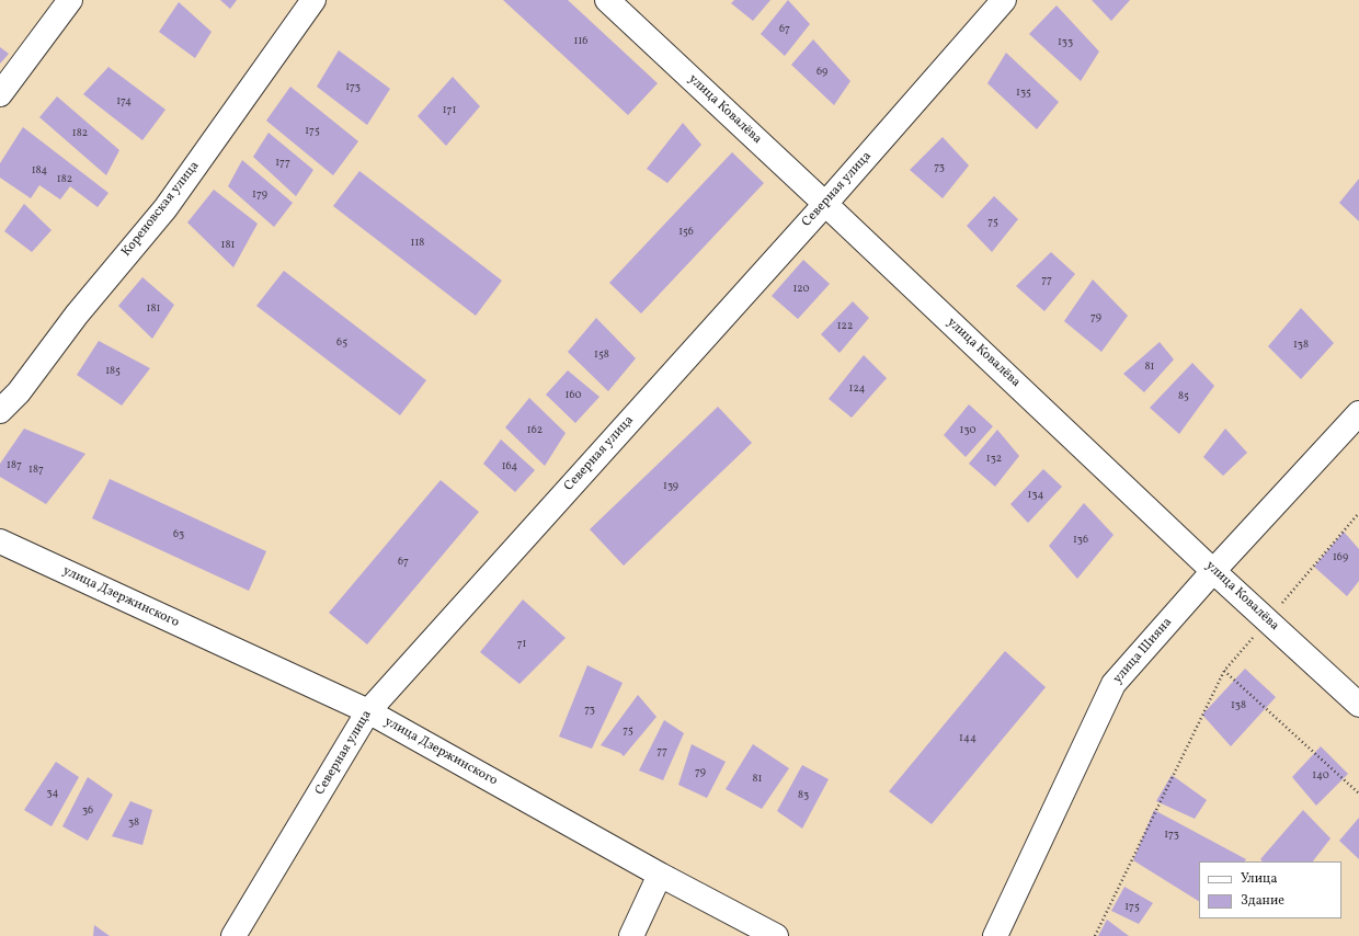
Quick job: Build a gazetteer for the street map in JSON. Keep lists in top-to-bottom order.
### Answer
{
  "streets": {
    "street": [
      "улица Ковалёва",
      "Северная улица",
      "Кореновская улица",
      "улица Дзержинского",
      "улица Шияна"
    ]
  },
  "crossings": [
    ["улица Ковалёва", "Северная улица"],
    ["улица Ковалёва", "улица Шияна"],
    ["Северная улица", "улица Дзержинского"]
  ],
  "house_numbers": [
    "67",
    "116",
    "133",
    "69",
    "173",
    "135",
    "174",
    "171",
    "175",
    "182",
    "177",
    "73",
    "184",
    "182",
    "179",
    "75",
    "156",
    "118",
    "181",
    "77",
    "120",
    "181",
    "79",
    "122",
    "65",
    "138",
    "158",
    "81",
    "185",
    "124",
    "160",
    "85",
    "162",
    "130",
    "132",
    "187",
    "164",
    "187",
    "139",
    "134",
    "63",
    "136",
    "169",
    "67",
    "71",
    "138",
    "73",
    "75",
    "144",
    "77",
    "79",
    "140",
    "81",
    "34",
    "83",
    "36",
    "38",
    "173",
    "175"
  ],
  "legend": ["Улица", "Здание"]
}
